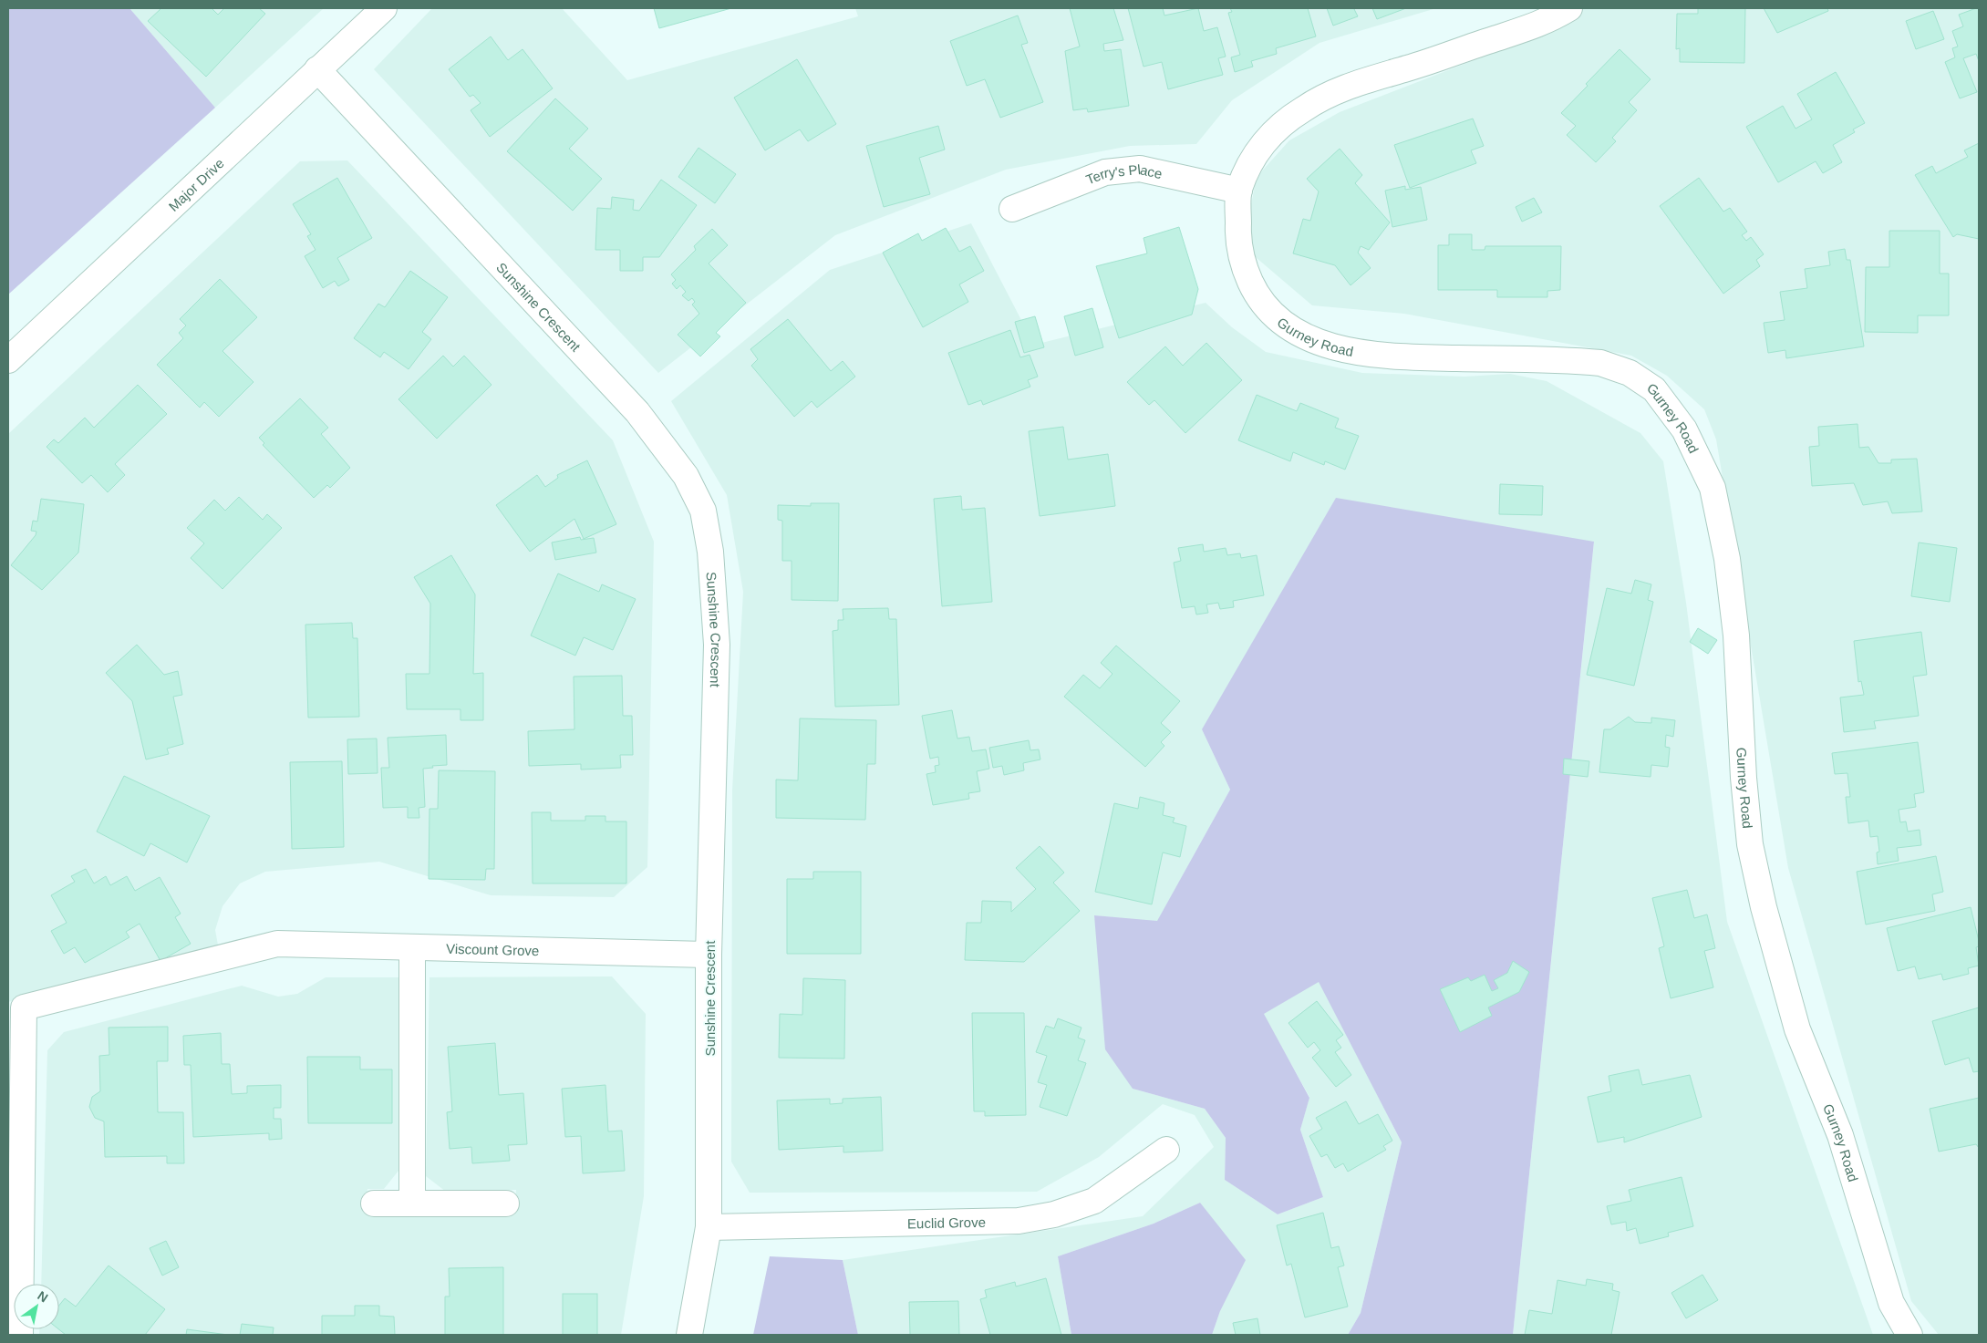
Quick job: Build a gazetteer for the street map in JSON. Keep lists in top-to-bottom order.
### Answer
{
  "streets": {
    "street": [
      "Terry's Place",
      "Major Drive",
      "Sunshine Crescent",
      "Gurney Road",
      "Viscount Grove",
      "Euclid Grove"
    ]
  },
  "crossings": [
    ["Terry's Place", "Gurney Road"],
    ["Major Drive", "Sunshine Crescent"],
    ["Sunshine Crescent", "Viscount Grove"],
    ["Sunshine Crescent", "Euclid Grove"]
  ],
  "north": "top right"
}
